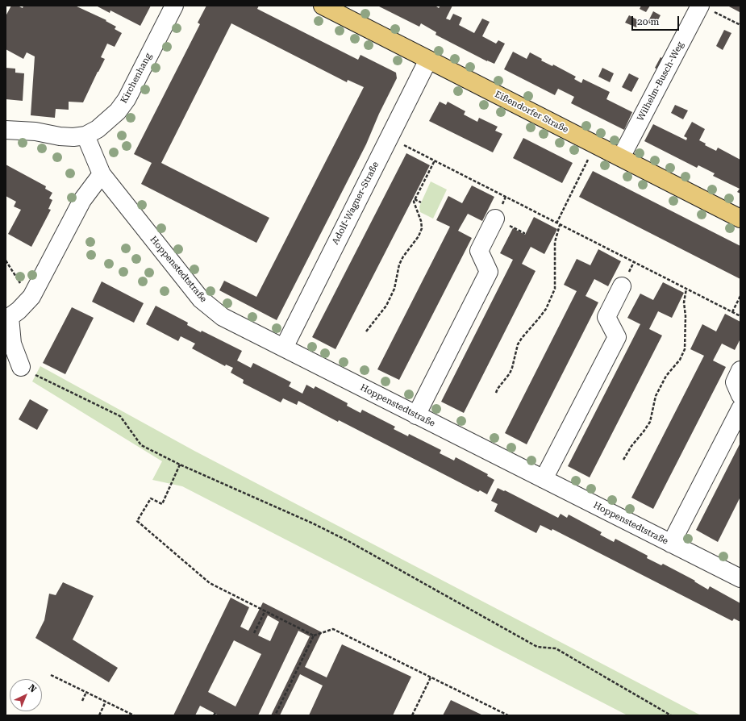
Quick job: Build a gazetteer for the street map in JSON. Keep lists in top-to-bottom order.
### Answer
{
  "streets": {
    "main road": ["Eißendorfer Straße"],
    "street": [
      "Kirchenhang",
      "Wilhelm-Busch-Weg",
      "Adolf-Wagner-Straße",
      "Hoppenstedtstraße"
    ]
  },
  "crossings": [
    ["Kirchenhang", "Hoppenstedtstraße"],
    ["Wilhelm-Busch-Weg", "Eißendorfer Straße"],
    ["Eißendorfer Straße", "Adolf-Wagner-Straße"],
    ["Adolf-Wagner-Straße", "Hoppenstedtstraße"]
  ],
  "scale_bar": "20 m",
  "north": "top right"
}
